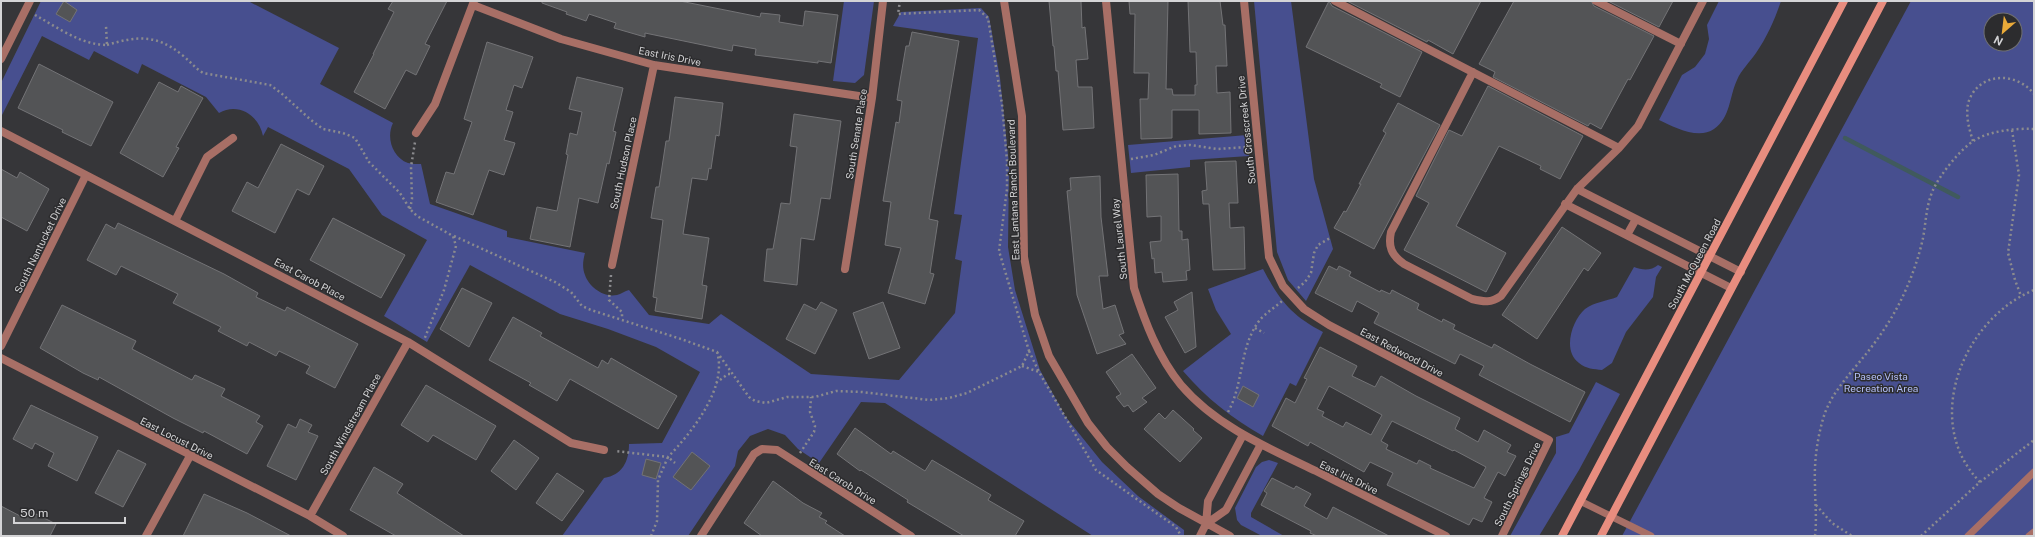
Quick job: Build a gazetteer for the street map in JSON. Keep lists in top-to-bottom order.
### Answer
{
  "streets": {
    "main road": ["South McQueen Road"],
    "street": [
      "East Iris Drive",
      "South Crosscreek Drive",
      "South Senate Place",
      "South Hudson Place",
      "East Lantana Ranch Boulevard",
      "South Laurel Way",
      "South Nantucket Drive",
      "East Carob Place",
      "East Redwood Drive",
      "South Windstream Place",
      "East Locust Drive",
      "East Carob Drive",
      "South Springs Drive"
    ]
  },
  "crossings": [
    ["East Iris Drive", "South Senate Place"],
    ["East Iris Drive", "South Hudson Place"],
    ["East Iris Drive", "South Laurel Way"],
    ["South Crosscreek Drive", "East Redwood Drive"],
    ["South Nantucket Drive", "East Carob Place"],
    ["East Carob Place", "South Windstream Place"],
    ["East Redwood Drive", "South Springs Drive"],
    ["South Windstream Place", "East Locust Drive"]
  ],
  "parks": ["Paseo Vista Recreation Area"],
  "scale_bar": "50 m",
  "north": "bottom left"
}
